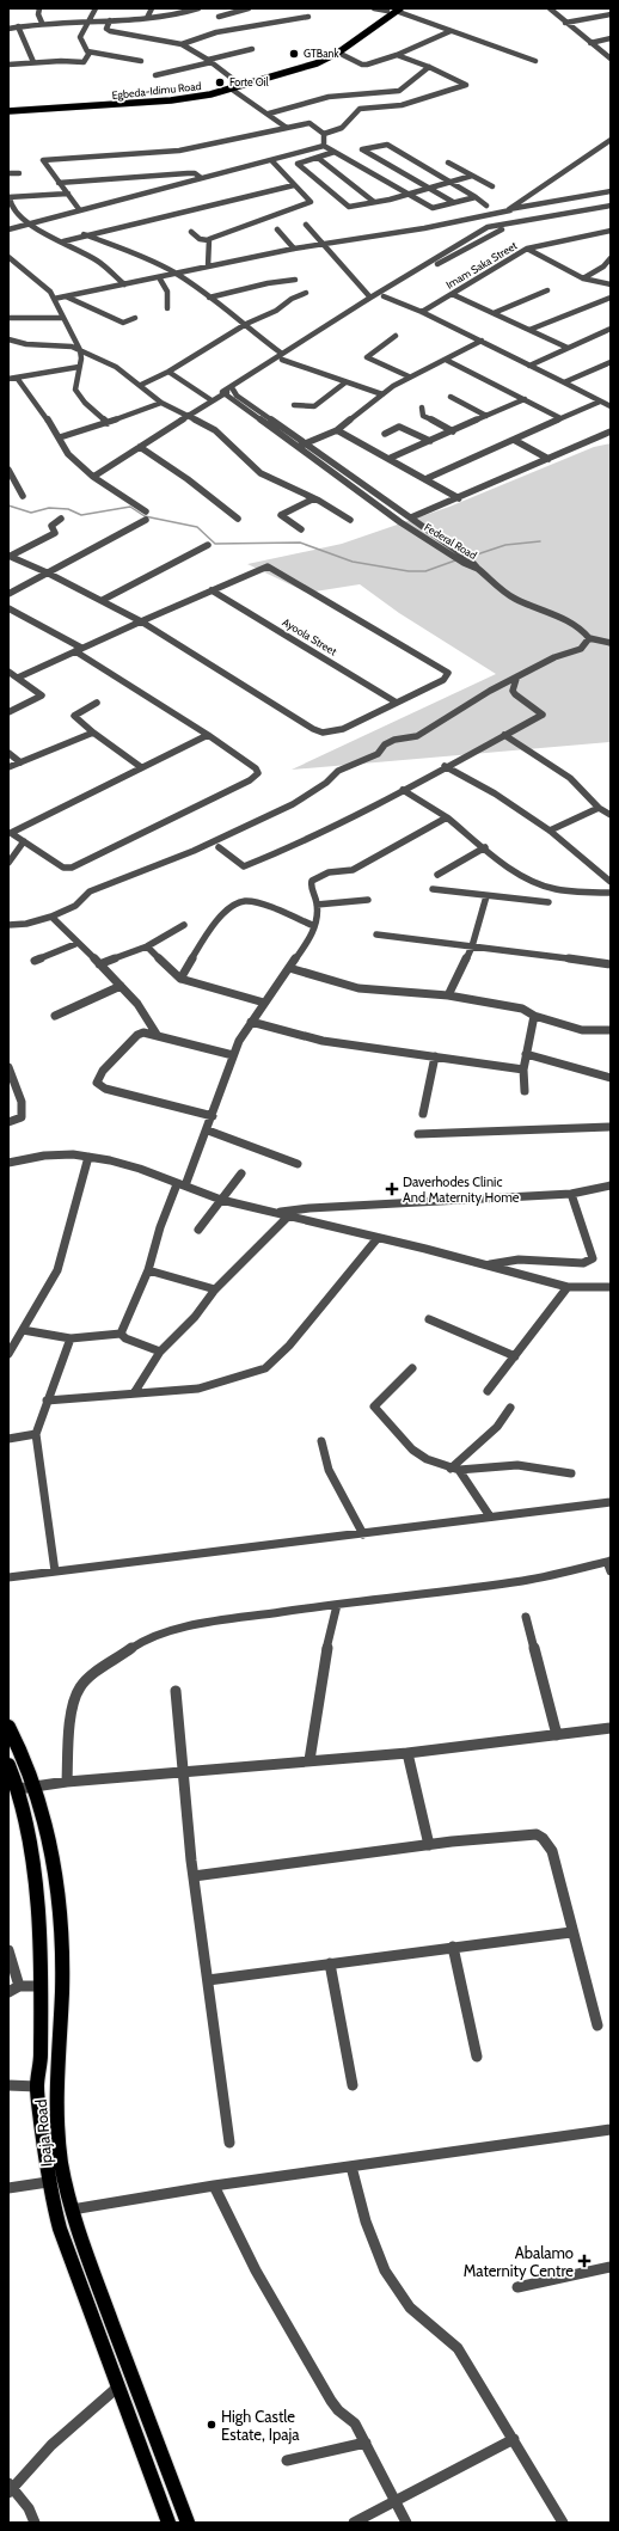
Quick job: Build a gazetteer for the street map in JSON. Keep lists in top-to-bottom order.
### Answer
{
  "streets": {
    "main road": ["Egbeda-Idimu Road", "Ipaja Road"],
    "street": ["Imam Saka Street", "Federal Road", "Ayoola Street"]
  },
  "places": {
    "other": ["GTBank", "Forte Oil", "High Castle Estate, Ipaja"],
    "health": ["Daverhodes Clinic And Maternity Home", "Abalamo Maternity Centre"]
  }
}
